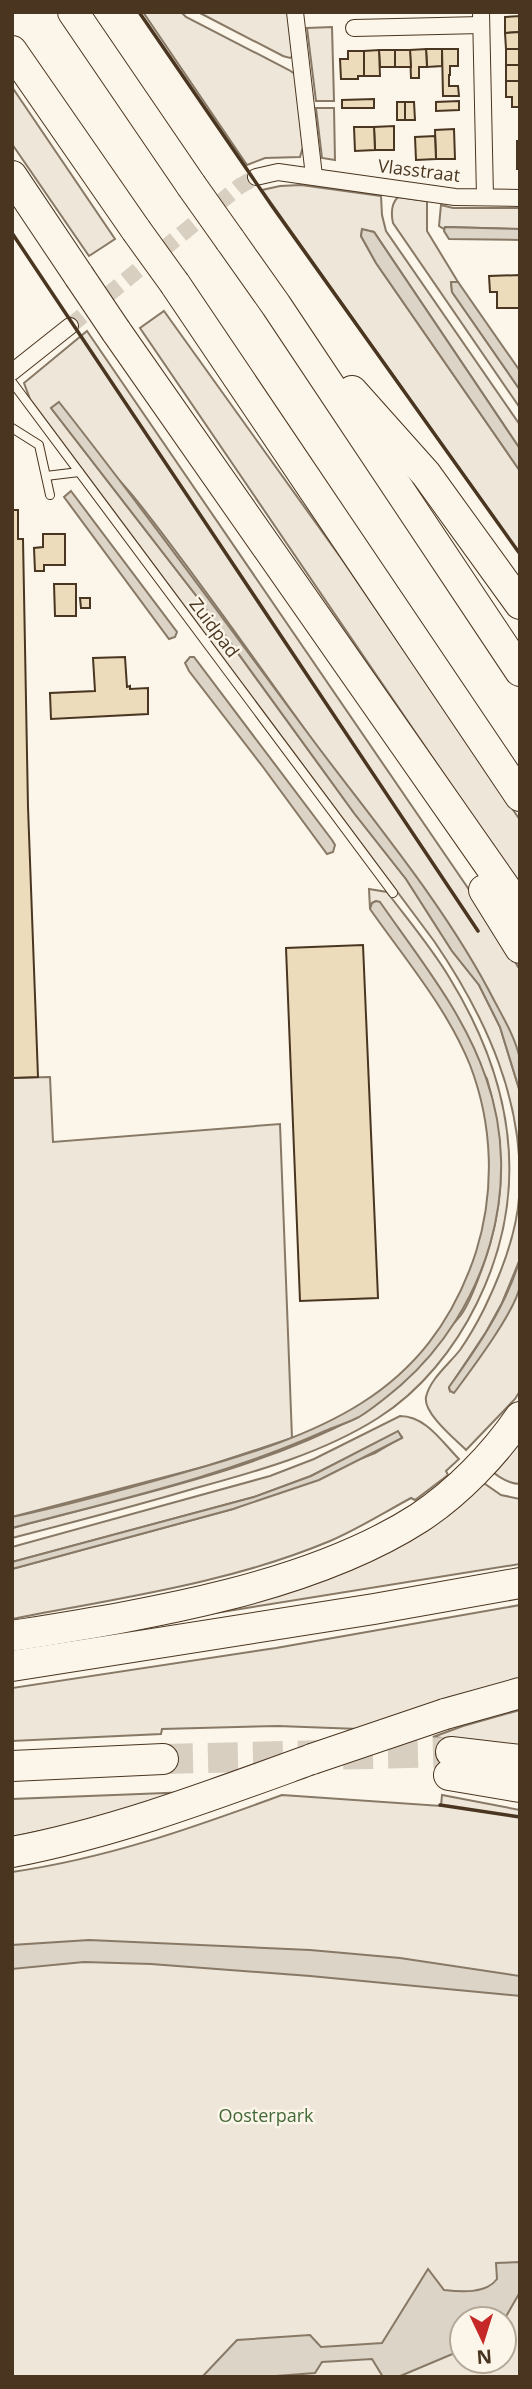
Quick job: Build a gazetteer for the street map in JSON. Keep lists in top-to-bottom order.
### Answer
{
  "streets": {
    "street": ["Vlasstraat"],
    "lane": ["Zuidpad"]
  },
  "parks": ["Oosterpark"],
  "north": "bottom"
}
